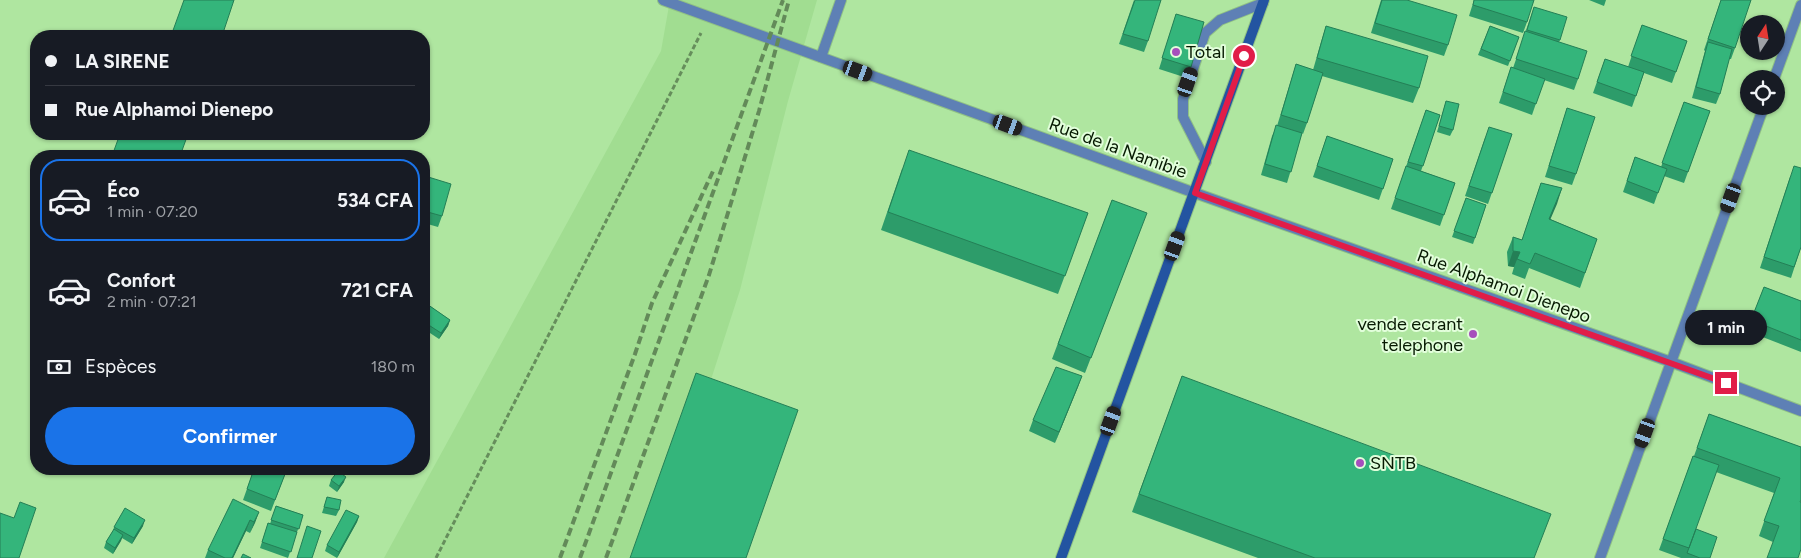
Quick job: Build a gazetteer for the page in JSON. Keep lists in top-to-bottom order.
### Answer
{
  "streets": {
    "street": ["Rue de la Namibie", "Rue Alphamoi Dienepo"]
  },
  "crossings": [
    ["Rue de la Namibie", "Rue Alphamoi Dienepo"]
  ],
  "places": ["Total", "vende ecrant telephone", "SNTB"],
  "north": "top",
  "page": {
    "banner": ["LA SIRENE", "Rue Alphamoi Dienepo"],
    "list": [
      {
        "name": "Éco",
        "note": "1 min · 07:20",
        "value": "534 CFA"
      },
      {
        "name": "Confort",
        "note": "2 min · 07:21",
        "value": "721 CFA"
      }
    ],
    "bubble": "1 min",
    "pay": ["Espèces", "180 m"],
    "buttons": "Confirmer"
  }
}
